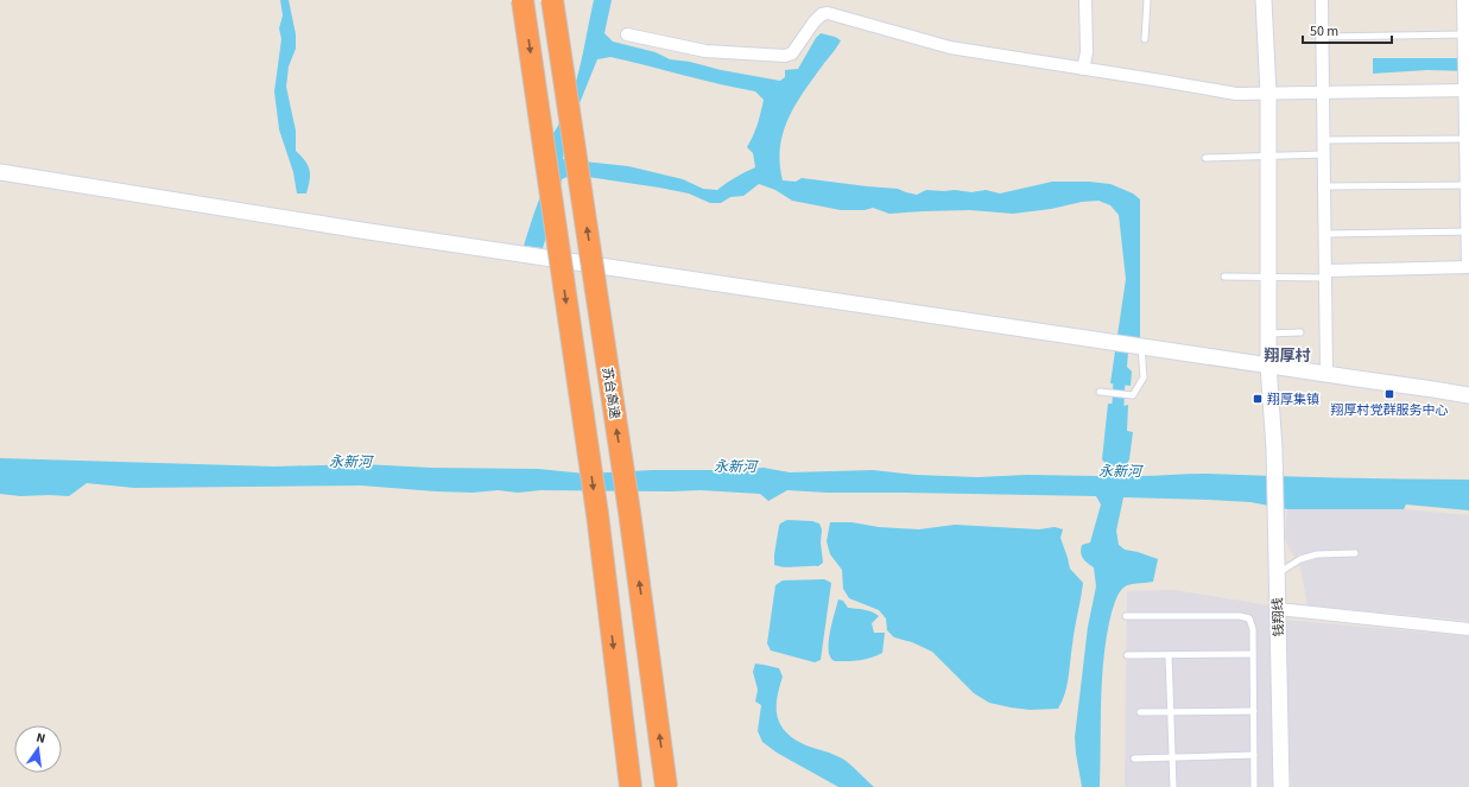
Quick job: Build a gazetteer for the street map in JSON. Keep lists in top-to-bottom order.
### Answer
{
  "streets": {
    "highway": ["苏台高速"],
    "street": ["钱翔线"]
  },
  "districts": ["翔厚村"],
  "water": ["永新河"],
  "places": {
    "transit": ["翔厚村党群服务中心", "翔厚集镇"]
  },
  "scale_bar": "50 m",
  "north": "top"
}
